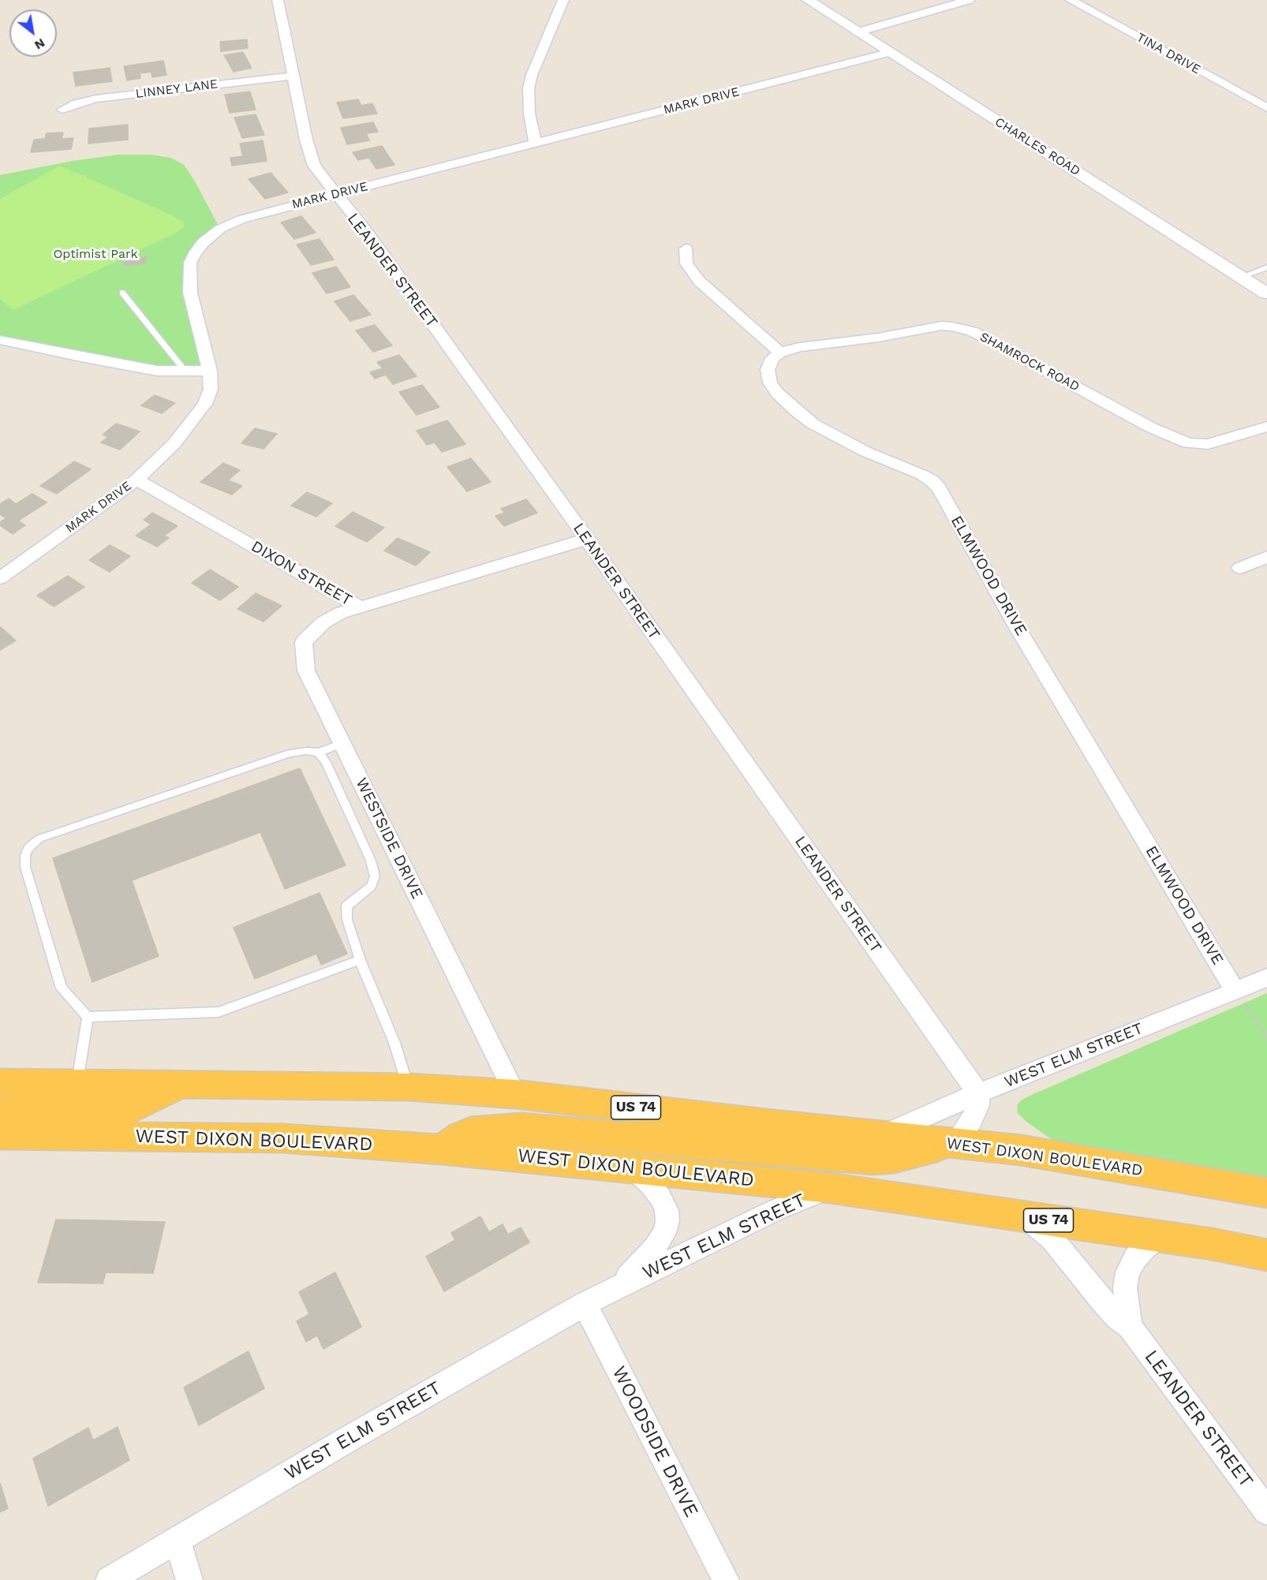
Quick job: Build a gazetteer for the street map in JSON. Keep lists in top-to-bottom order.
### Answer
{
  "streets": {
    "highway": ["US 74", "WEST DIXON BOULEVARD"],
    "street": [
      "TINA DRIVE",
      "LINNEY LANE",
      "MARK DRIVE",
      "CHARLES ROAD",
      "LEANDER STREET",
      "SHAMROCK ROAD",
      "DIXON STREET",
      "ELMWOOD DRIVE",
      "WESTSIDE DRIVE",
      "WEST ELM STREET",
      "WOODSIDE DRIVE"
    ]
  },
  "crossings": [
    ["LINNEY LANE", "LEANDER STREET"],
    ["MARK DRIVE", "CHARLES ROAD"],
    ["MARK DRIVE", "LEANDER STREET"],
    ["MARK DRIVE", "DIXON STREET"],
    ["LEANDER STREET", "DIXON STREET"],
    ["LEANDER STREET", "WEST ELM STREET"],
    ["LEANDER STREET", "WEST DIXON BOULEVARD"],
    ["SHAMROCK ROAD", "ELMWOOD DRIVE"],
    ["DIXON STREET", "WESTSIDE DRIVE"],
    ["ELMWOOD DRIVE", "WEST ELM STREET"],
    ["WESTSIDE DRIVE", "WEST DIXON BOULEVARD"],
    ["WEST ELM STREET", "WEST DIXON BOULEVARD"],
    ["WEST ELM STREET", "WOODSIDE DRIVE"]
  ],
  "parks": ["Optimist Park"],
  "north": "bottom right"
}
